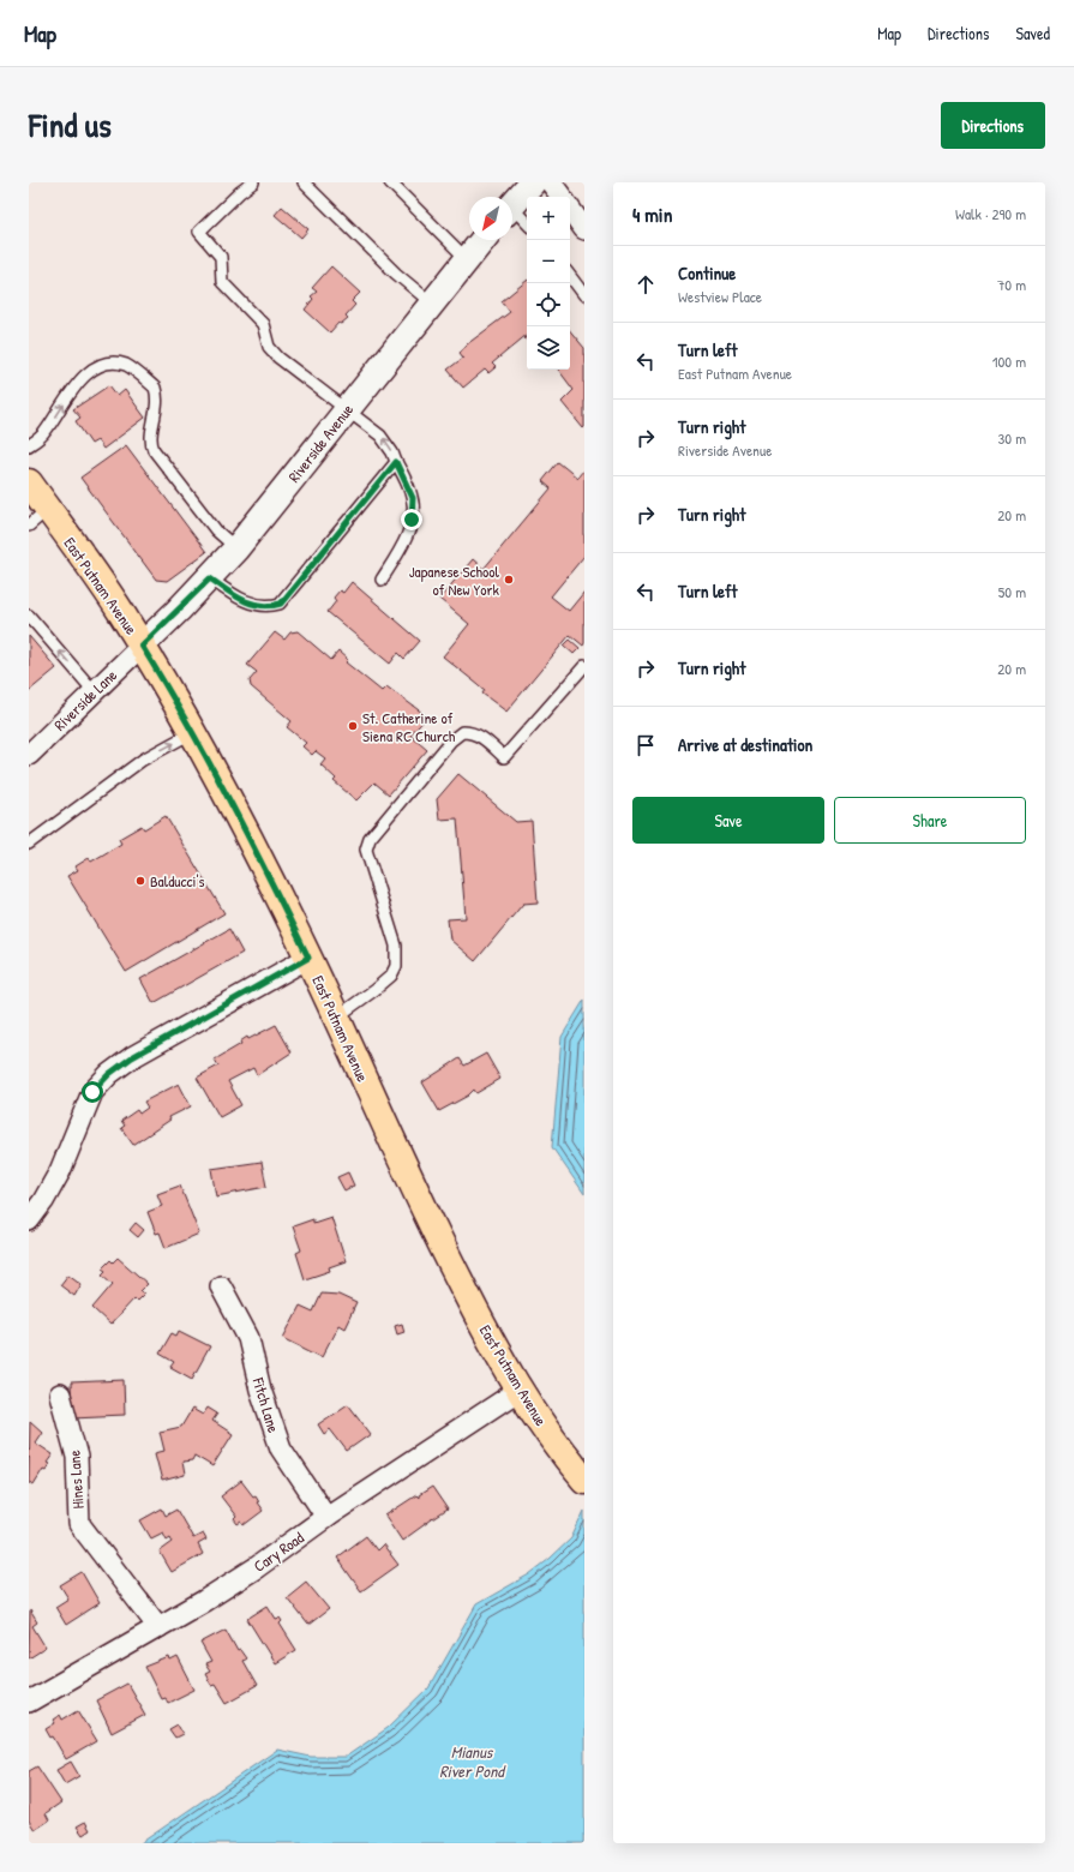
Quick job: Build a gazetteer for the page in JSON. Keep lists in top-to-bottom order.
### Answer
{
  "streets": {
    "main road": ["East Putnam Avenue"],
    "street": [
      "Riverside Avenue",
      "Riverside Lane",
      "Fitch Lane",
      "Hines Lane",
      "Cary Road"
    ]
  },
  "crossings": [
    ["Riverside Avenue", "East Putnam Avenue"],
    ["Riverside Avenue", "Riverside Lane"],
    ["East Putnam Avenue", "Riverside Lane"],
    ["East Putnam Avenue", "Cary Road"],
    ["Fitch Lane", "Cary Road"],
    ["Hines Lane", "Cary Road"]
  ],
  "water": ["Mianus River Pond"],
  "places": ["Japanese School of New York", "St. Catherine of Siena RC Church", "Balducci's"],
  "north": "bottom left",
  "page": {
    "header": "Map",
    "nav": ["Map", "Directions", "Saved"],
    "title": "Find us",
    "buttons": [
      "Directions",
      ["Save", "Share"]
    ],
    "heading": ["4 min", "Walk · 290 m"],
    "map_buttons": ["+", "−"],
    "list": [
      ["Continue", "Westview Place", "70 m"],
      ["Turn left", "East Putnam Avenue", "100 m"],
      ["Turn right", "Riverside Avenue", "30 m"],
      ["Turn right", "20 m"],
      ["Turn left", "50 m"],
      ["Turn right", "20 m"],
      "Arrive at destination"
    ]
  }
}
